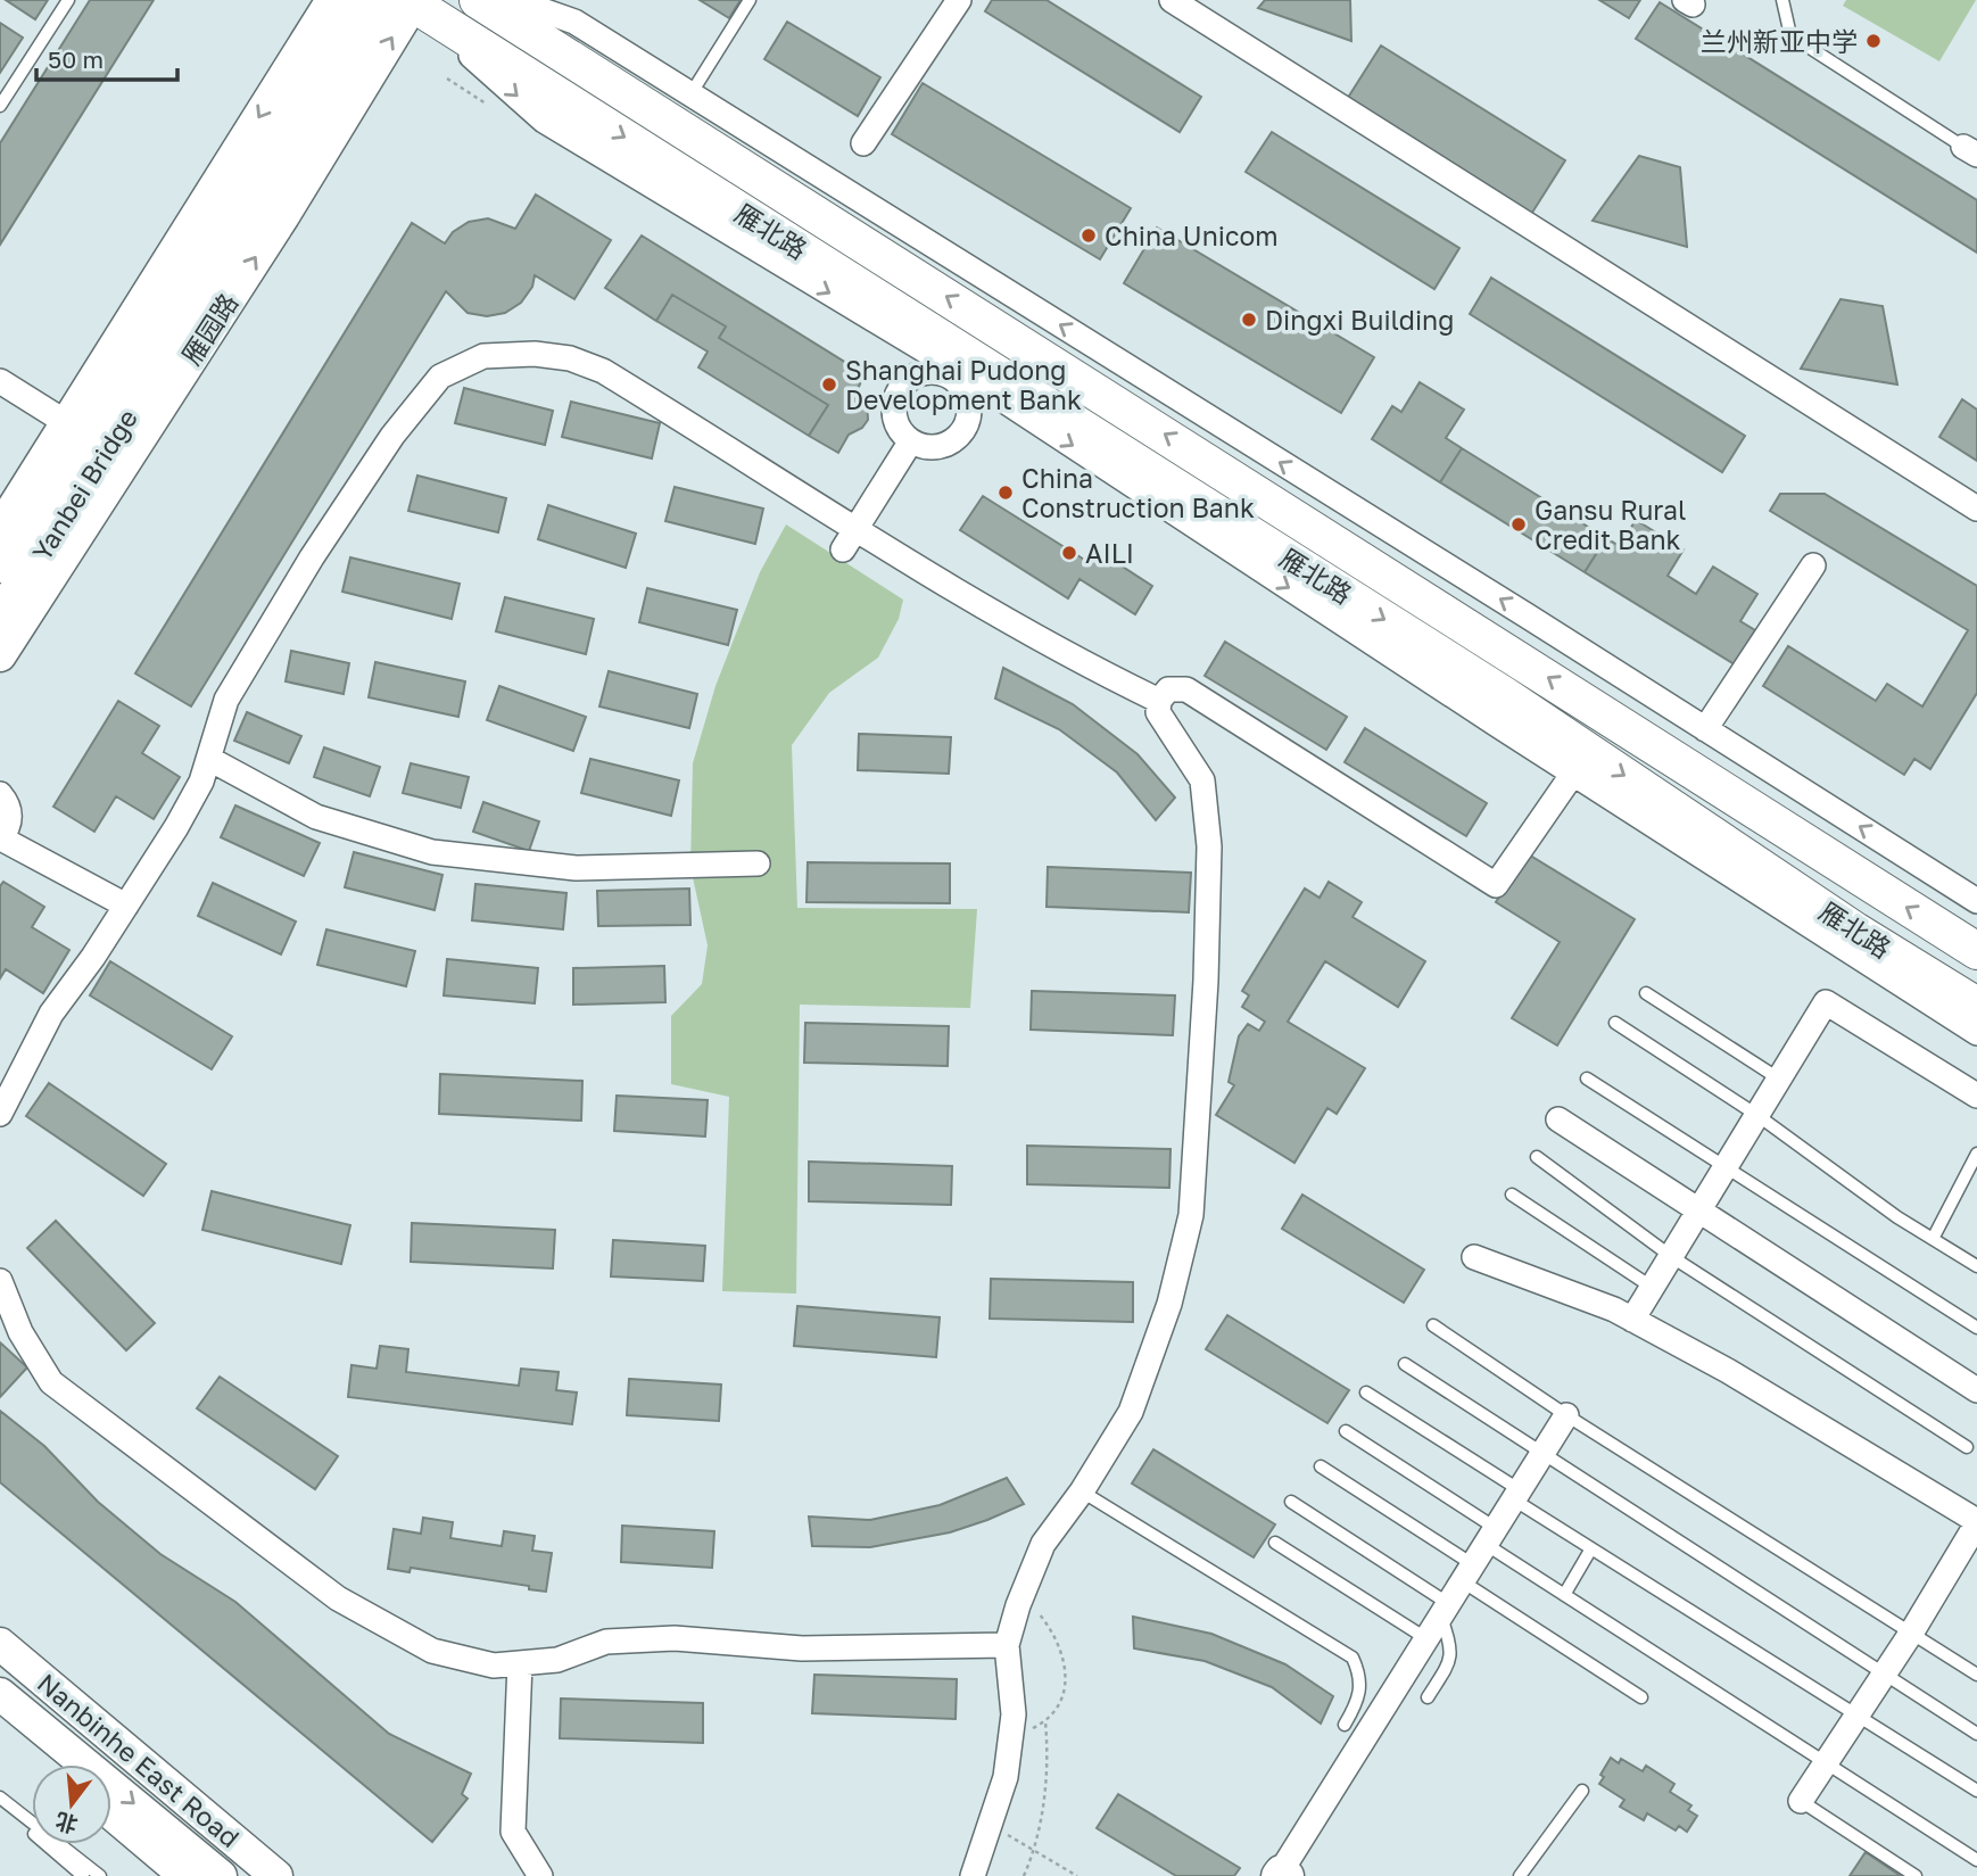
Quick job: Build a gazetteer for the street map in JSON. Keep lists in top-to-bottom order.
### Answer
{
  "streets": {
    "main road": [
      "雁北路",
      "雁园路",
      "Yanbei Bridge",
      "Nanbinhe East Road"
    ]
  },
  "crossings": [
    ["雁北路", "雁园路"],
    ["雁园路", "Yanbei Bridge"]
  ],
  "places": [
    "兰州新亚中学",
    "China Unicom",
    "Dingxi Building",
    "Shanghai Pudong Development Bank",
    "China Construction Bank",
    "Gansu Rural Credit Bank",
    "AILI"
  ],
  "scale_bar": "50 m",
  "north": "bottom"
}
